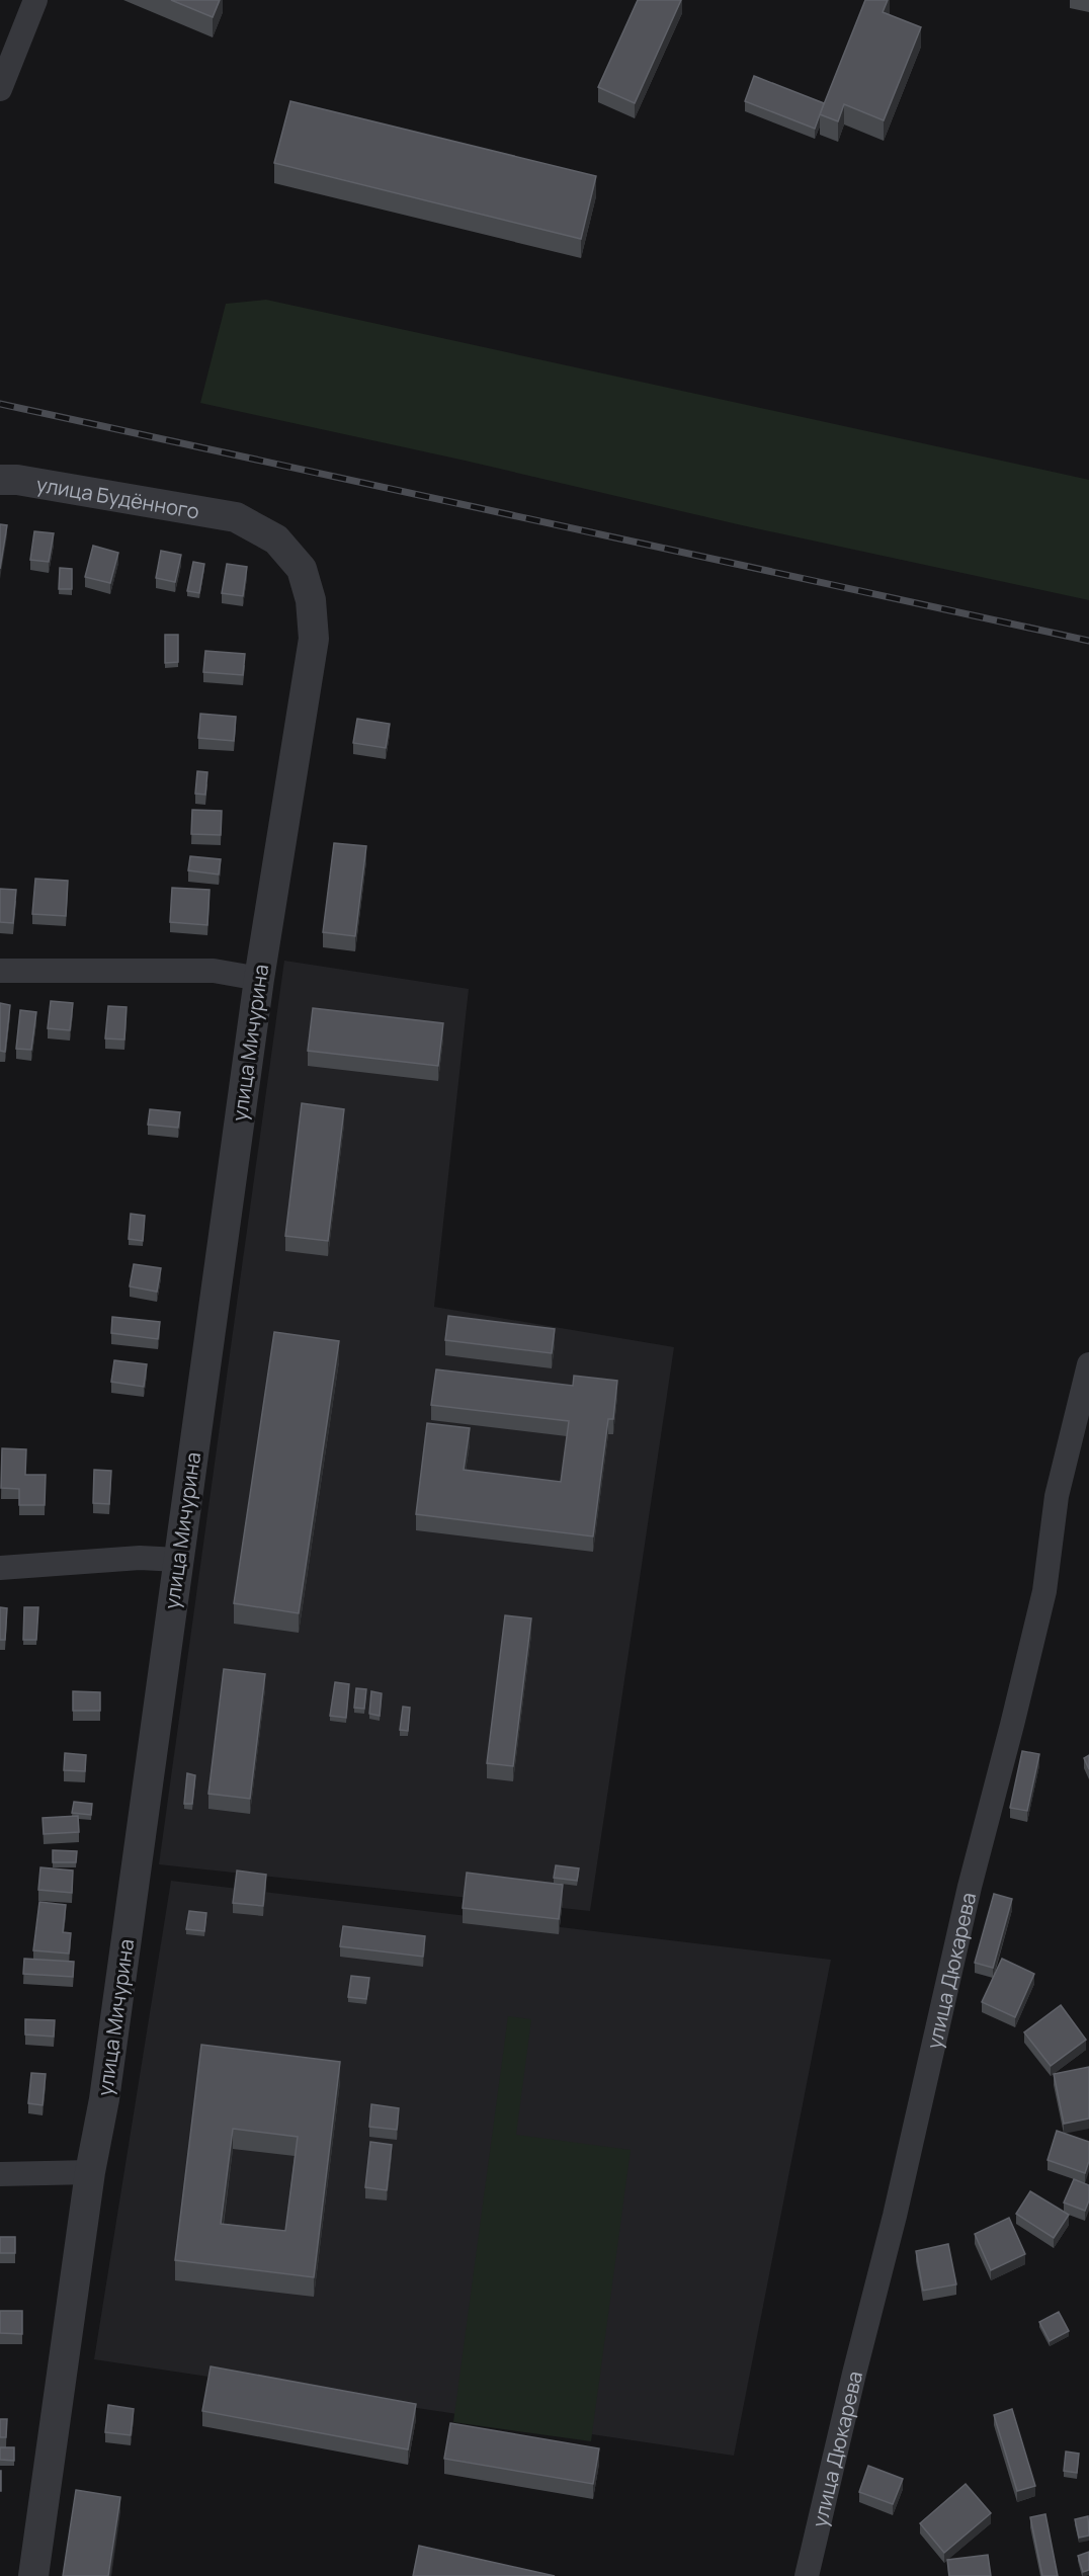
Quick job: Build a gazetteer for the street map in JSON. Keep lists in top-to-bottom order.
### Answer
{
  "streets": {
    "street": ["улица Будённого", "улица Мичурина", "улица Дюкарева"]
  },
  "crossings": [
    ["улица Будённого", "улица Мичурина"]
  ]
}
